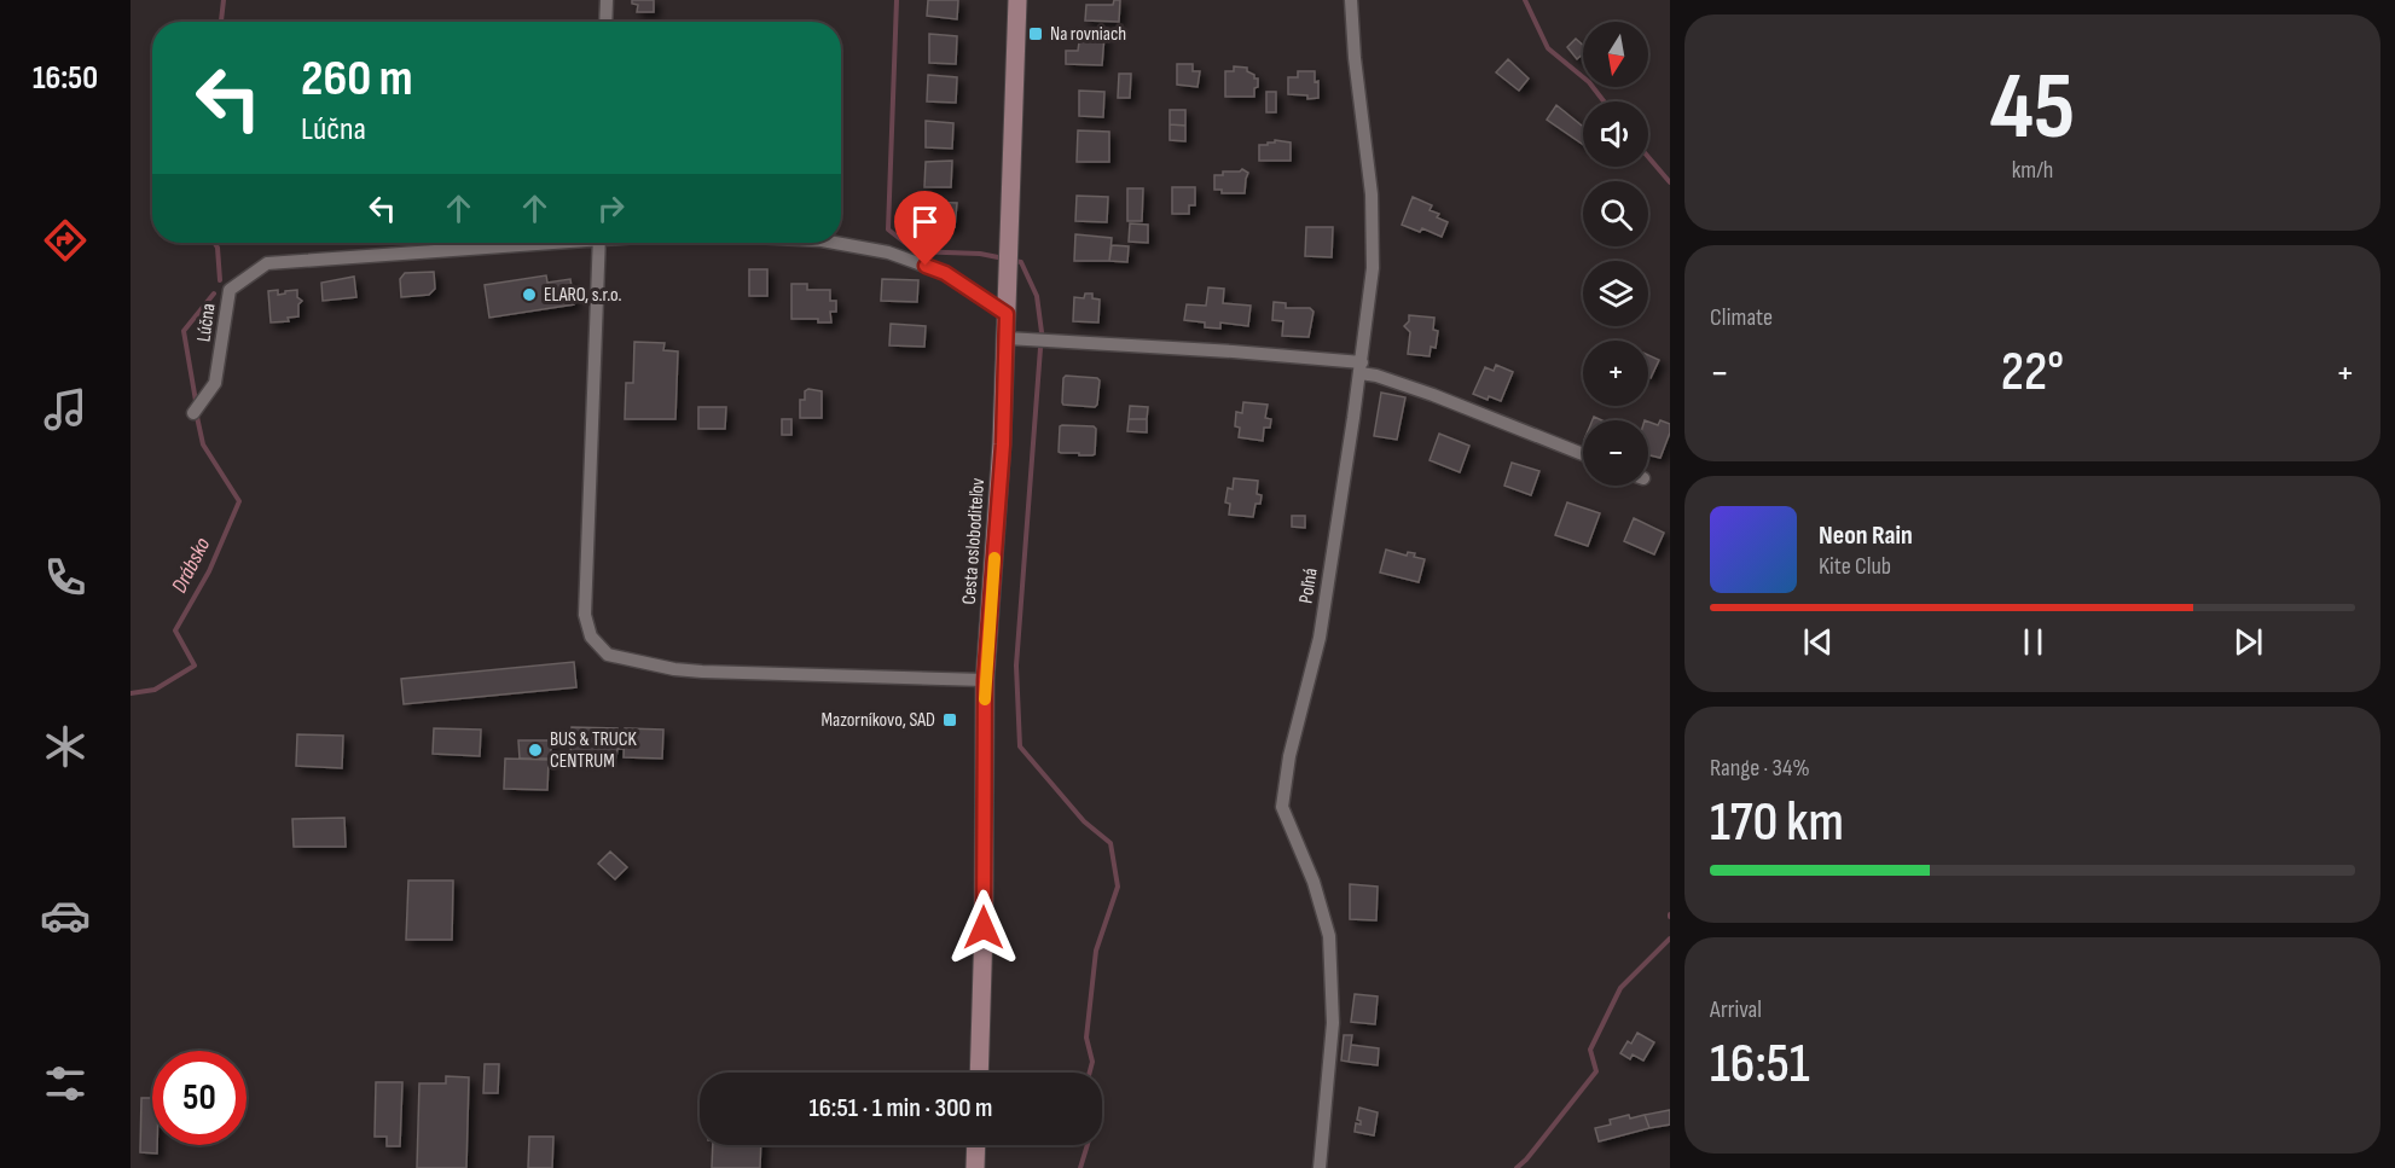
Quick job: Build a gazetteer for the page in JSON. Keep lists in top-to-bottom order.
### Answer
{
  "streets": {
    "main road": ["Cesta osloboditeľov"],
    "street": ["Lúčna", "Poľná"]
  },
  "water": ["Drábsko"],
  "places": {
    "transit": ["Na rovniach", "Mazorníkovo, SAD"],
    "other": ["ELARO, s.r.o.", "BUS & TRUCK CENTRUM"]
  },
  "north": "bottom",
  "page": {
    "tabs": "16:50",
    "tile": [
      ["45", "km/h"],
      "Climate",
      ["Range · 34%", "170 km"],
      ["Arrival", "16:51"]
    ],
    "map_buttons": ["+", "−"],
    "turn": ["260 m", "Lúčna"],
    "heat": ["−", "22°", "+"],
    "song": ["Neon Rain", "Kite Club"],
    "limit": "50",
    "trip": "16:51 · 1 min · 300 m"
  }
}
